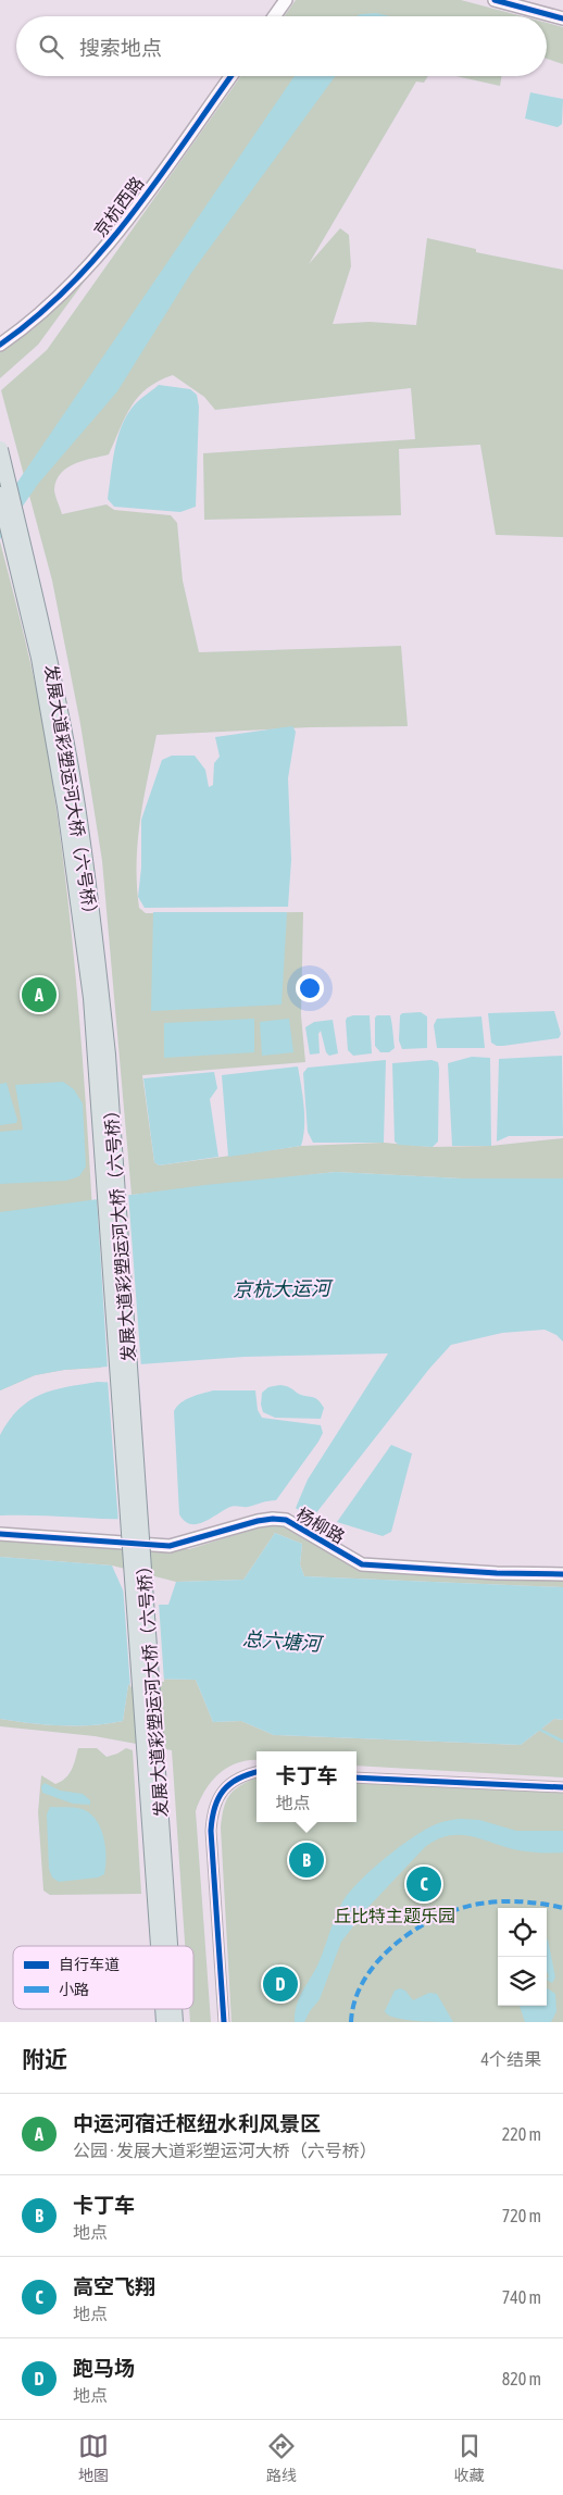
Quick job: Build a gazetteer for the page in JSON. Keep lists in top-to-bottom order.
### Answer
{
  "streets": {
    "main road": ["发展大道彩塑运河大桥（六号桥）"],
    "street": ["京杭西路", "杨柳路"]
  },
  "water": ["京杭大运河", "总六塘河"],
  "parks": ["丘比特主题乐园"],
  "legend": ["自行车道", "小路"],
  "page": {
    "search": "搜索地点",
    "pins": [
      "A",
      "B",
      "C",
      "D"
    ],
    "popup": ["卡丁车", "地点"],
    "heading": ["附近", "4个结果"],
    "list": [
      {
        "mark": "A",
        "name": "中运河宿迁枢纽水利风景区",
        "note": "公园 · 发展大道彩塑运河大桥（六号桥）",
        "value": "220 m"
      },
      {
        "mark": "B",
        "name": "卡丁车",
        "note": "地点",
        "value": "720 m"
      },
      {
        "mark": "C",
        "name": "高空飞翔",
        "note": "地点",
        "value": "740 m"
      },
      {
        "mark": "D",
        "name": "跑马场",
        "note": "地点",
        "value": "820 m"
      }
    ],
    "nav": ["地图", "路线", "收藏"]
  }
}
